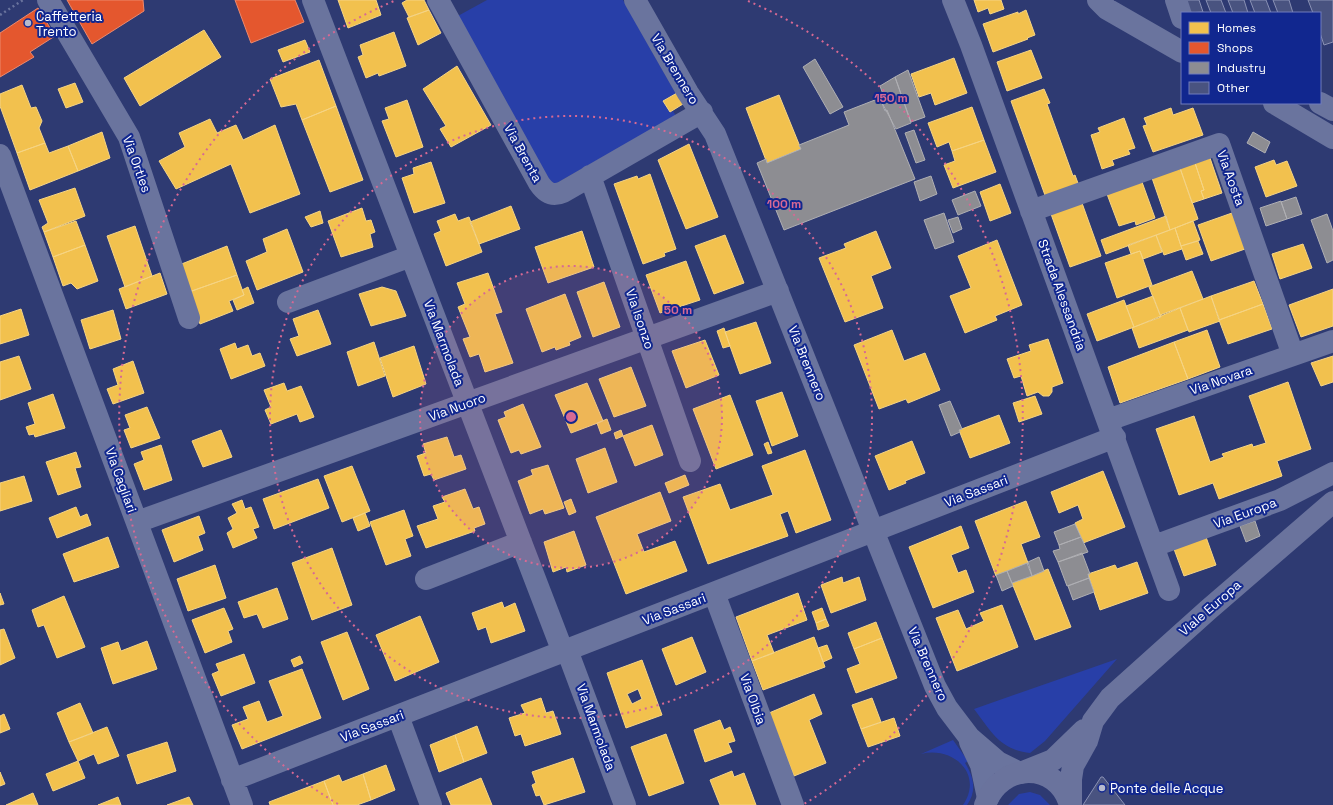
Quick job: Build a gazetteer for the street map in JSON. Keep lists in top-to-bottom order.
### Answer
{
  "streets": {
    "main road": ["Viale Europa"],
    "street": [
      "Via Brennero",
      "Via Brenta",
      "Via Ortles",
      "Via Aosta",
      "Strada Alessandria",
      "Via Isonzo",
      "Via Marmolada",
      "Via Novara",
      "Via Nuoro",
      "Via Cagliari",
      "Via Sassari",
      "Via Europa",
      "Via Olbia"
    ]
  },
  "crossings": [
    ["Via Brennero", "Via Brenta"],
    ["Via Brennero", "Via Nuoro"],
    ["Via Brennero", "Via Sassari"],
    ["Via Brennero", "Viale Europa"],
    ["Via Brenta", "Via Isonzo"],
    ["Via Aosta", "Strada Alessandria"],
    ["Via Aosta", "Via Novara"],
    ["Strada Alessandria", "Via Novara"],
    ["Strada Alessandria", "Via Sassari"],
    ["Strada Alessandria", "Via Europa"],
    ["Via Isonzo", "Via Nuoro"],
    ["Via Marmolada", "Via Nuoro"],
    ["Via Marmolada", "Via Sassari"],
    ["Via Novara", "Via Sassari"],
    ["Via Nuoro", "Via Cagliari"],
    ["Via Cagliari", "Via Sassari"],
    ["Via Sassari", "Via Olbia"]
  ],
  "places": ["Caffetteria Trento", "Ponte delle Acque"],
  "legend": [
    "Homes",
    "Shops",
    "Industry",
    "Other"
  ],
  "rings": ["150 m", "100 m", "50 m"]
}
